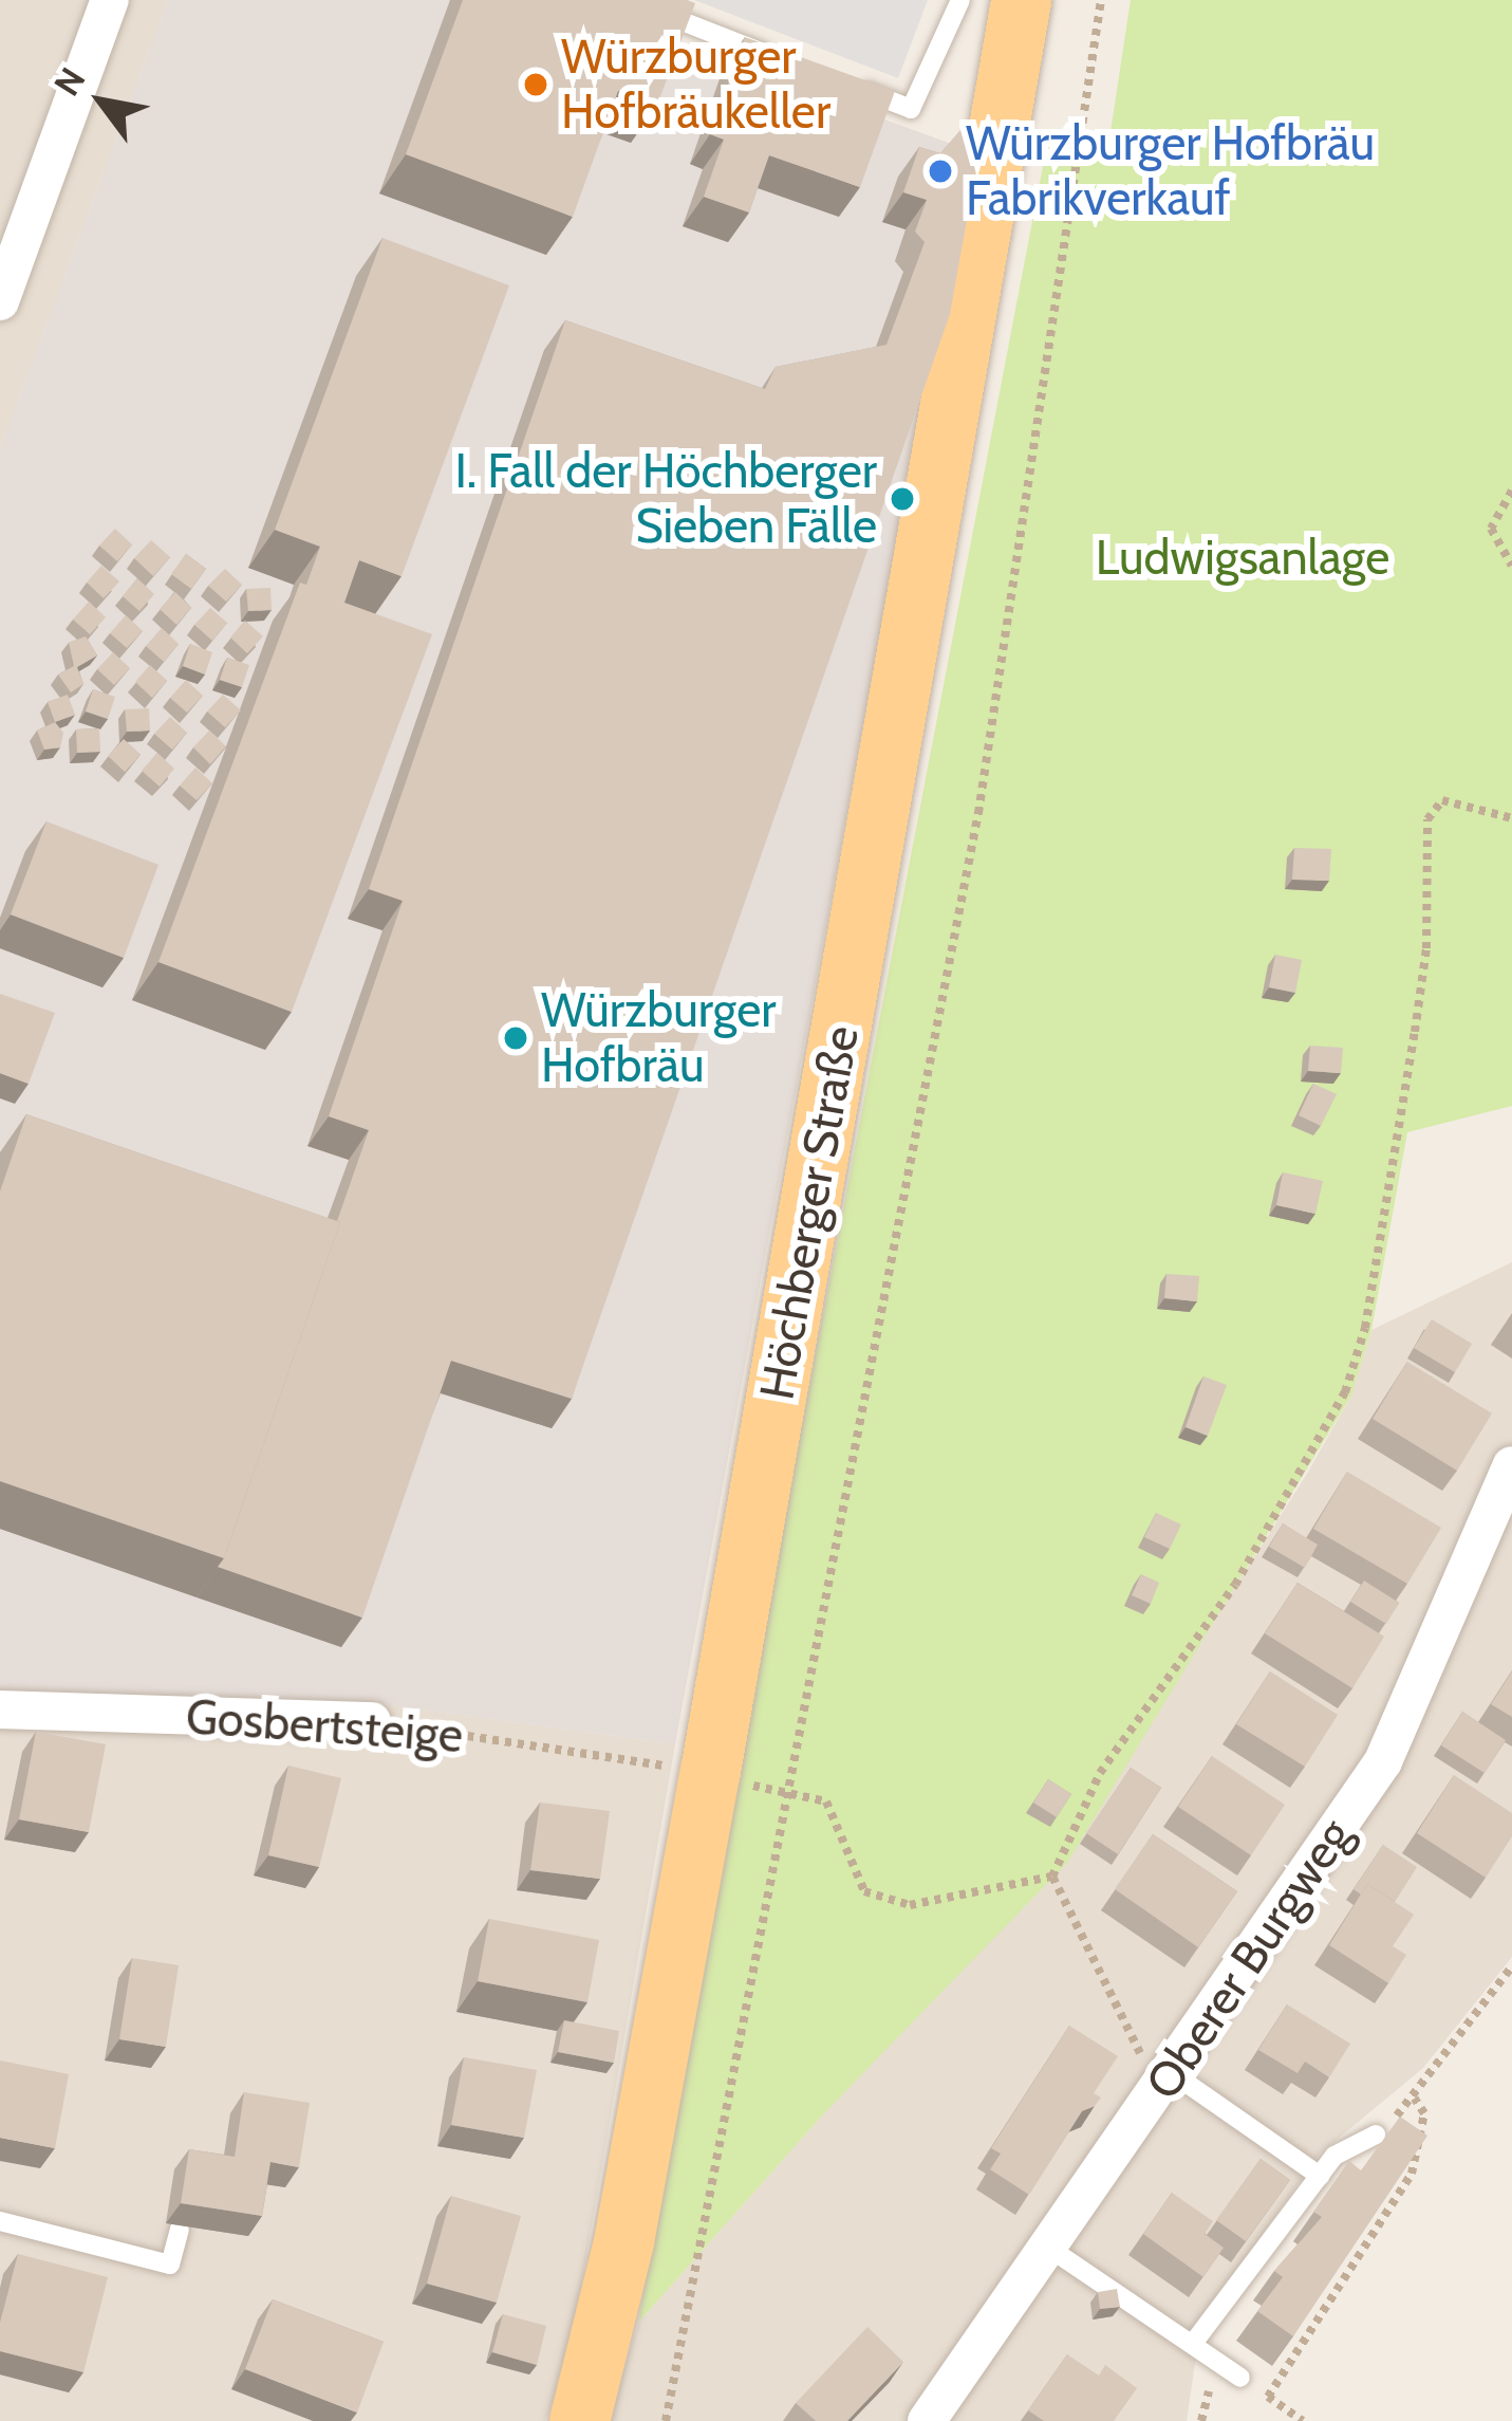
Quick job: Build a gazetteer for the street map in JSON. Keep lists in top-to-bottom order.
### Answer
{
  "streets": {
    "main road": ["Höchberger Straße"],
    "street": ["Gosbertsteige", "Oberer Burgweg"]
  },
  "parks": ["Ludwigsanlage"],
  "places": [
    "Würzburger Hofbräukeller",
    "Würzburger Hofbräu Fabrikverkauf",
    "I. Fall der Höchberger Sieben Fälle",
    "Würzburger Hofbräu"
  ],
  "north": "top left"
}
